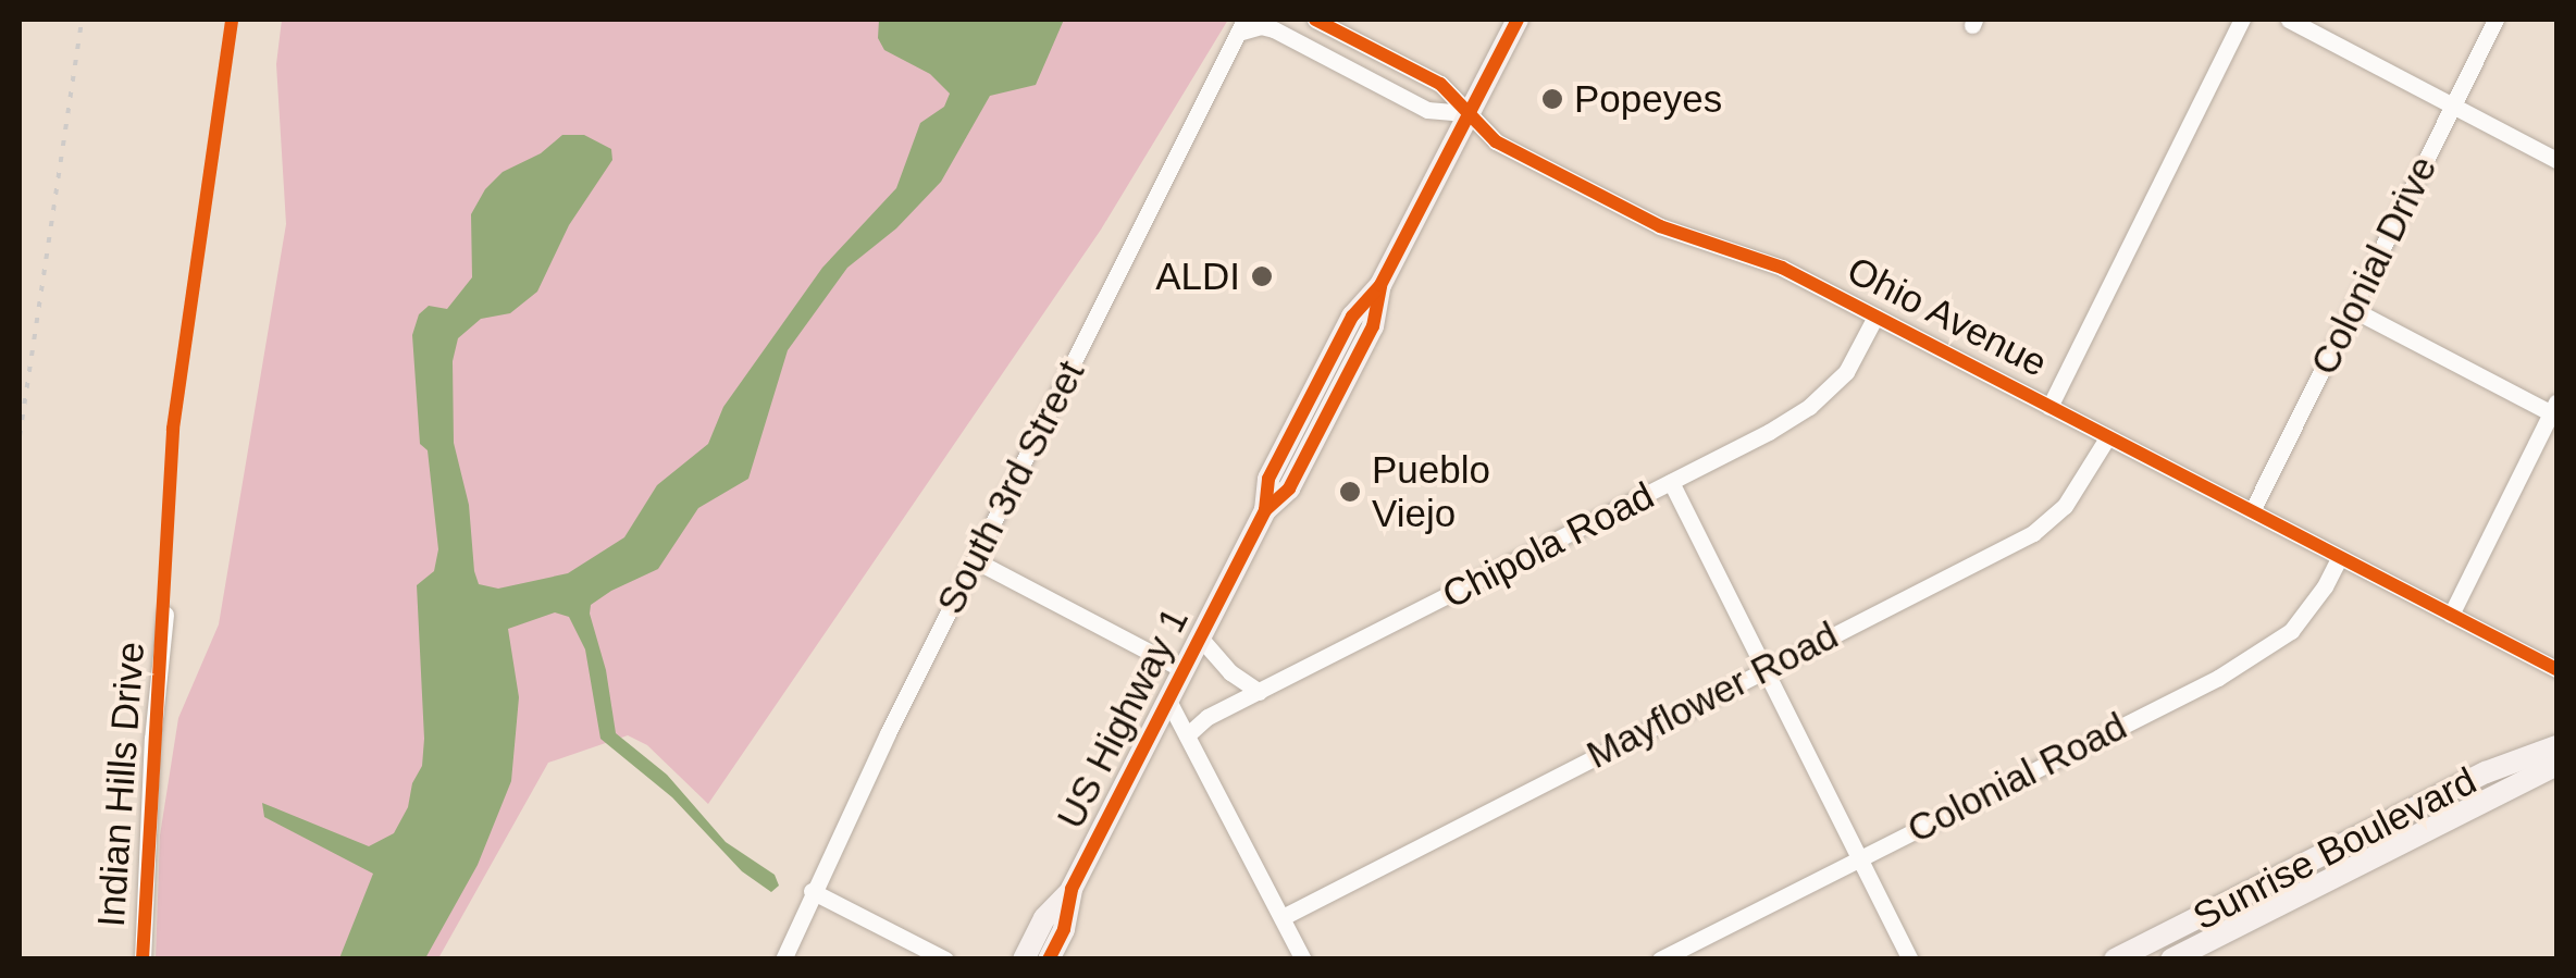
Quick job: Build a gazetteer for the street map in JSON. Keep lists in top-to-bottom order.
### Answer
{
  "streets": {
    "main road": ["US Highway 1", "Sunrise Boulevard"],
    "street": [
      "Colonial Drive",
      "Ohio Avenue",
      "South 3rd Street",
      "Chipola Road",
      "Mayflower Road",
      "Colonial Road",
      "Indian Hills Drive"
    ]
  },
  "crossings": [
    ["Colonial Drive", "Ohio Avenue"],
    ["Ohio Avenue", "Chipola Road"],
    ["Ohio Avenue", "Mayflower Road"],
    ["Ohio Avenue", "US Highway 1"],
    ["Ohio Avenue", "Colonial Road"]
  ],
  "places": ["Popeyes", "ALDI", "Pueblo Viejo"]
}
